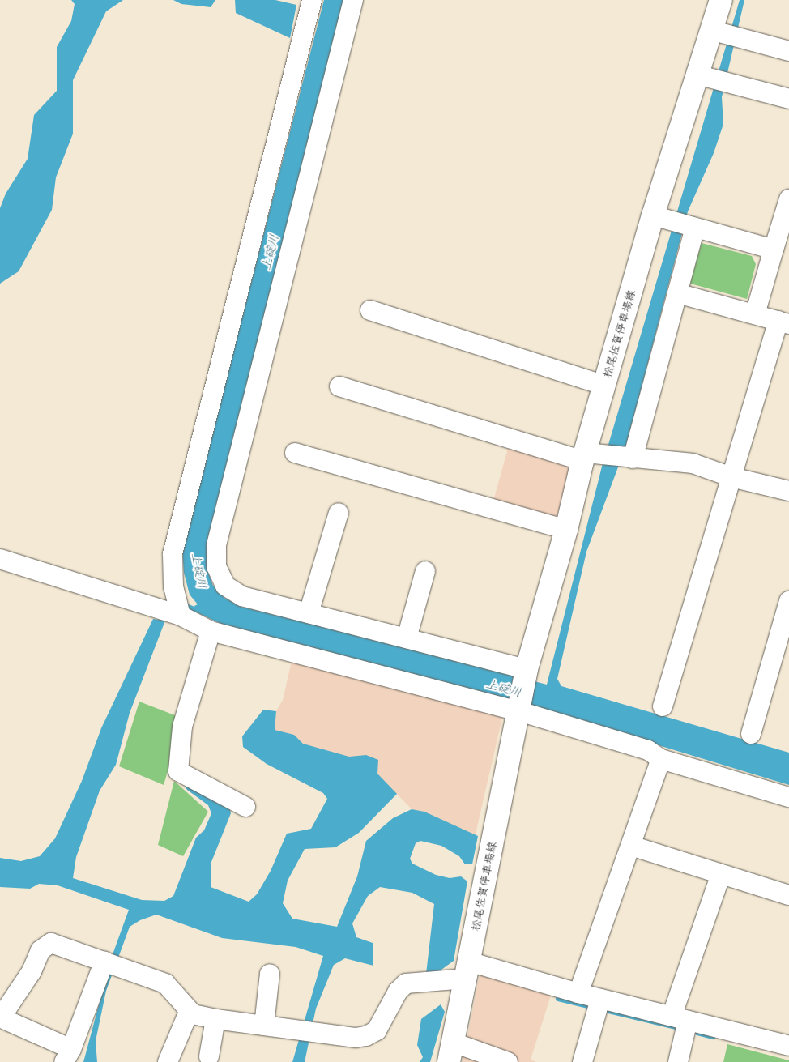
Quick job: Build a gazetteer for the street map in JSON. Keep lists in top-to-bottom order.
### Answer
{
  "streets": {
    "main road": ["松尾佐賀停車場線"]
  },
  "water": ["上碇川"]
}
